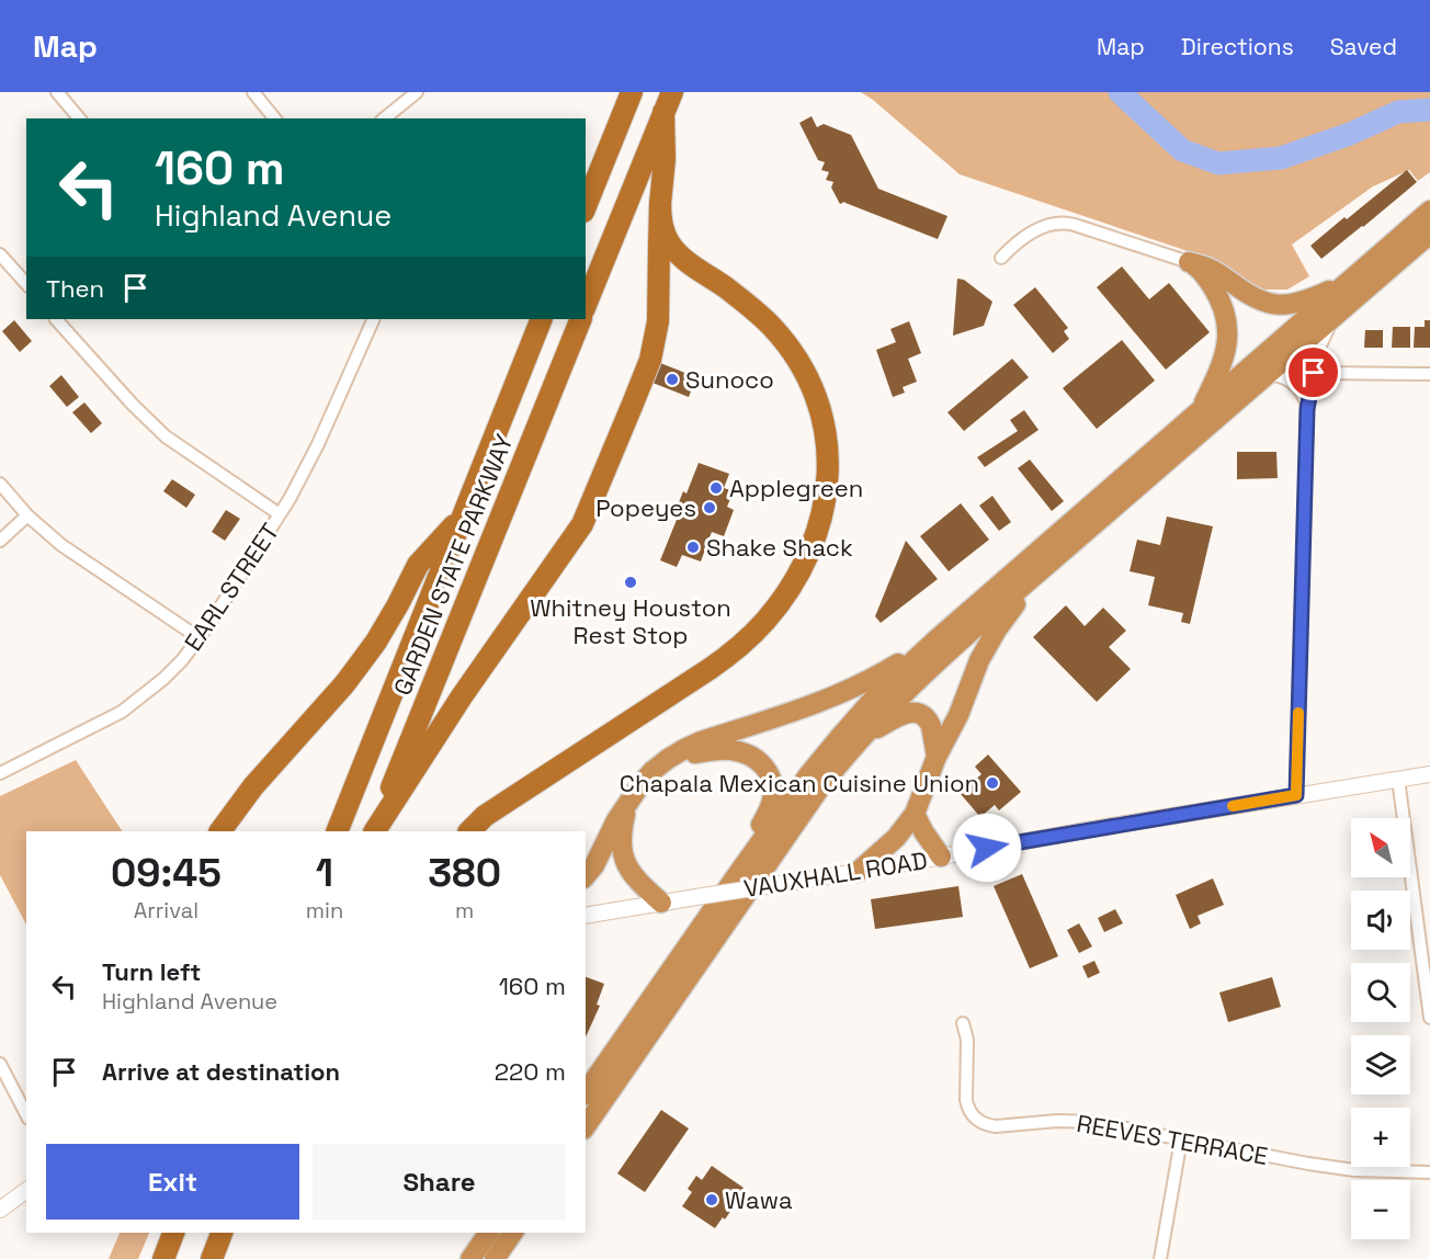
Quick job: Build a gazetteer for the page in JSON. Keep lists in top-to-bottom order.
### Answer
{
  "streets": {
    "highway": ["GARDEN STATE PARKWAY"],
    "street": ["EARL STREET", "VAUXHALL ROAD", "REEVES TERRACE"]
  },
  "places": [
    "Sunoco",
    "Applegreen",
    "Popeyes",
    "Shake Shack",
    "Whitney Houston Rest Stop",
    "Chapala Mexican Cuisine Union",
    "Wawa"
  ],
  "north": "top left",
  "page": {
    "header": "Map",
    "nav": ["Map", "Directions", "Saved"],
    "turn": ["160 m", "Highland Avenue"],
    "then": "Then",
    "map_buttons": ["+", "−"],
    "eta": [
      "09:45",
      "Arrival",
      "1",
      "min",
      "380",
      "m"
    ],
    "list": [
      {
        "name": "Turn left",
        "note": "Highland Avenue",
        "value": "160 m"
      },
      {
        "name": "Arrive at destination",
        "value": "220 m"
      }
    ],
    "buttons": ["Exit", "Share"]
  }
}
